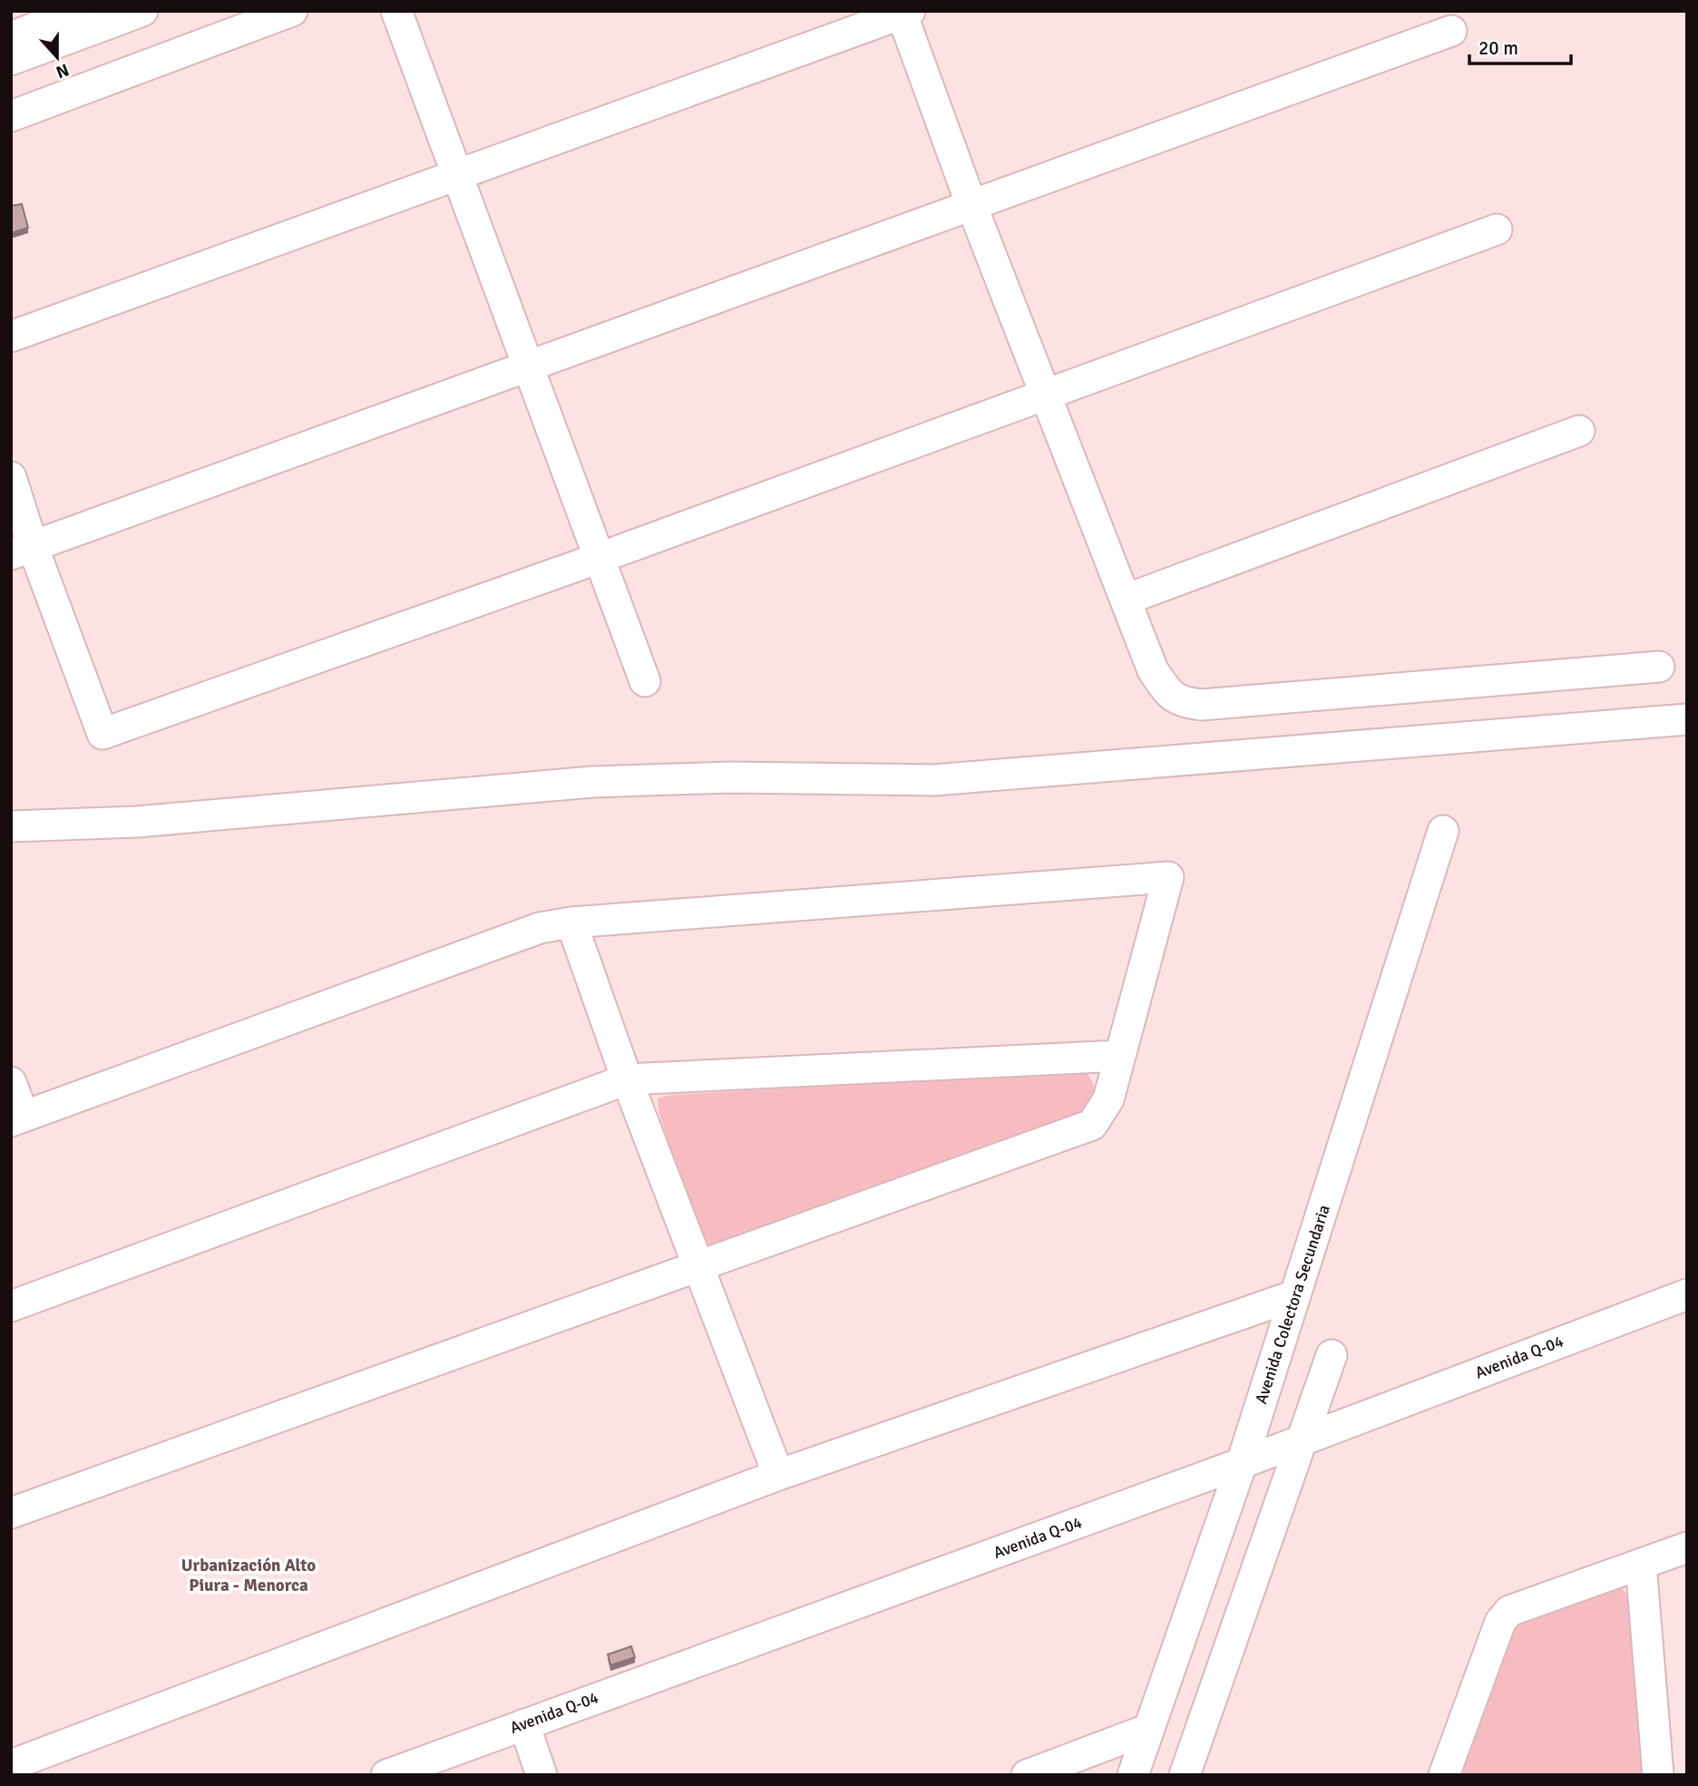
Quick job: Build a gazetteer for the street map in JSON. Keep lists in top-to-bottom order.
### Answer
{
  "streets": {
    "street": ["Avenida Colectora Secundaria", "Avenida Q-04"]
  },
  "crossings": [
    ["Avenida Colectora Secundaria", "Avenida Q-04"]
  ],
  "districts": ["Urbanización Alto Piura - Menorca"],
  "scale_bar": "20 m",
  "north": "bottom"
}
